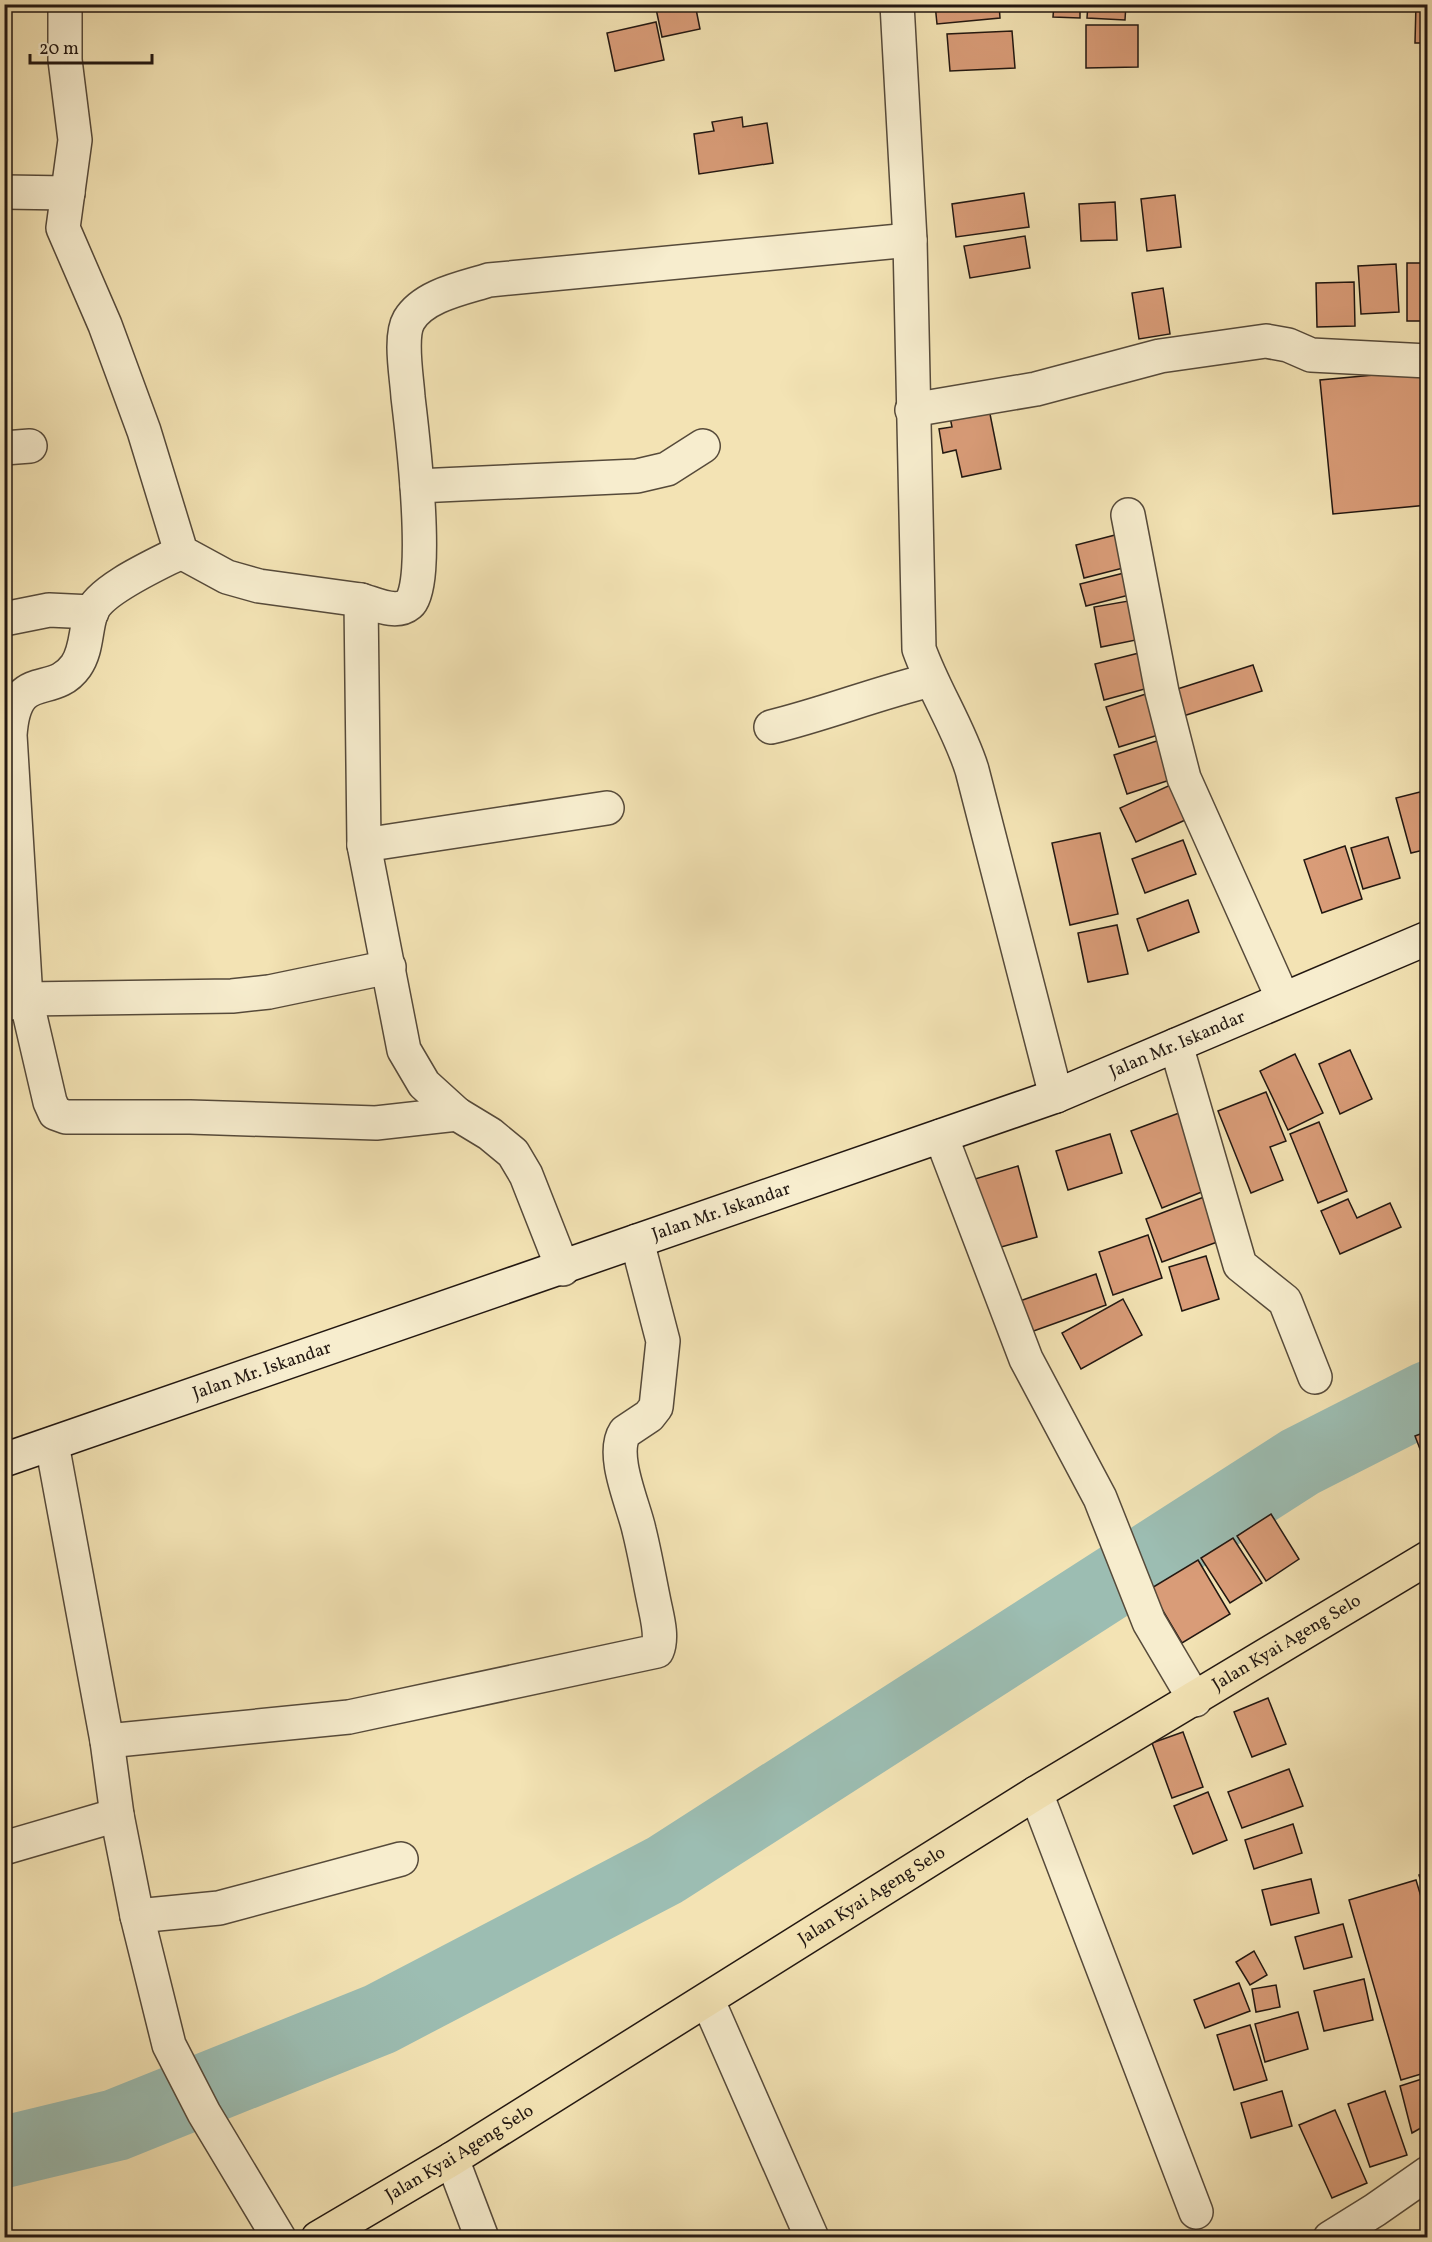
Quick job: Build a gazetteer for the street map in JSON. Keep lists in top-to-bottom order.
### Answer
{
  "streets": {
    "main road": ["Jalan Kyai Ageng Selo"],
    "street": ["Jalan Mr. Iskandar"]
  },
  "scale_bar": "20 m"
}
